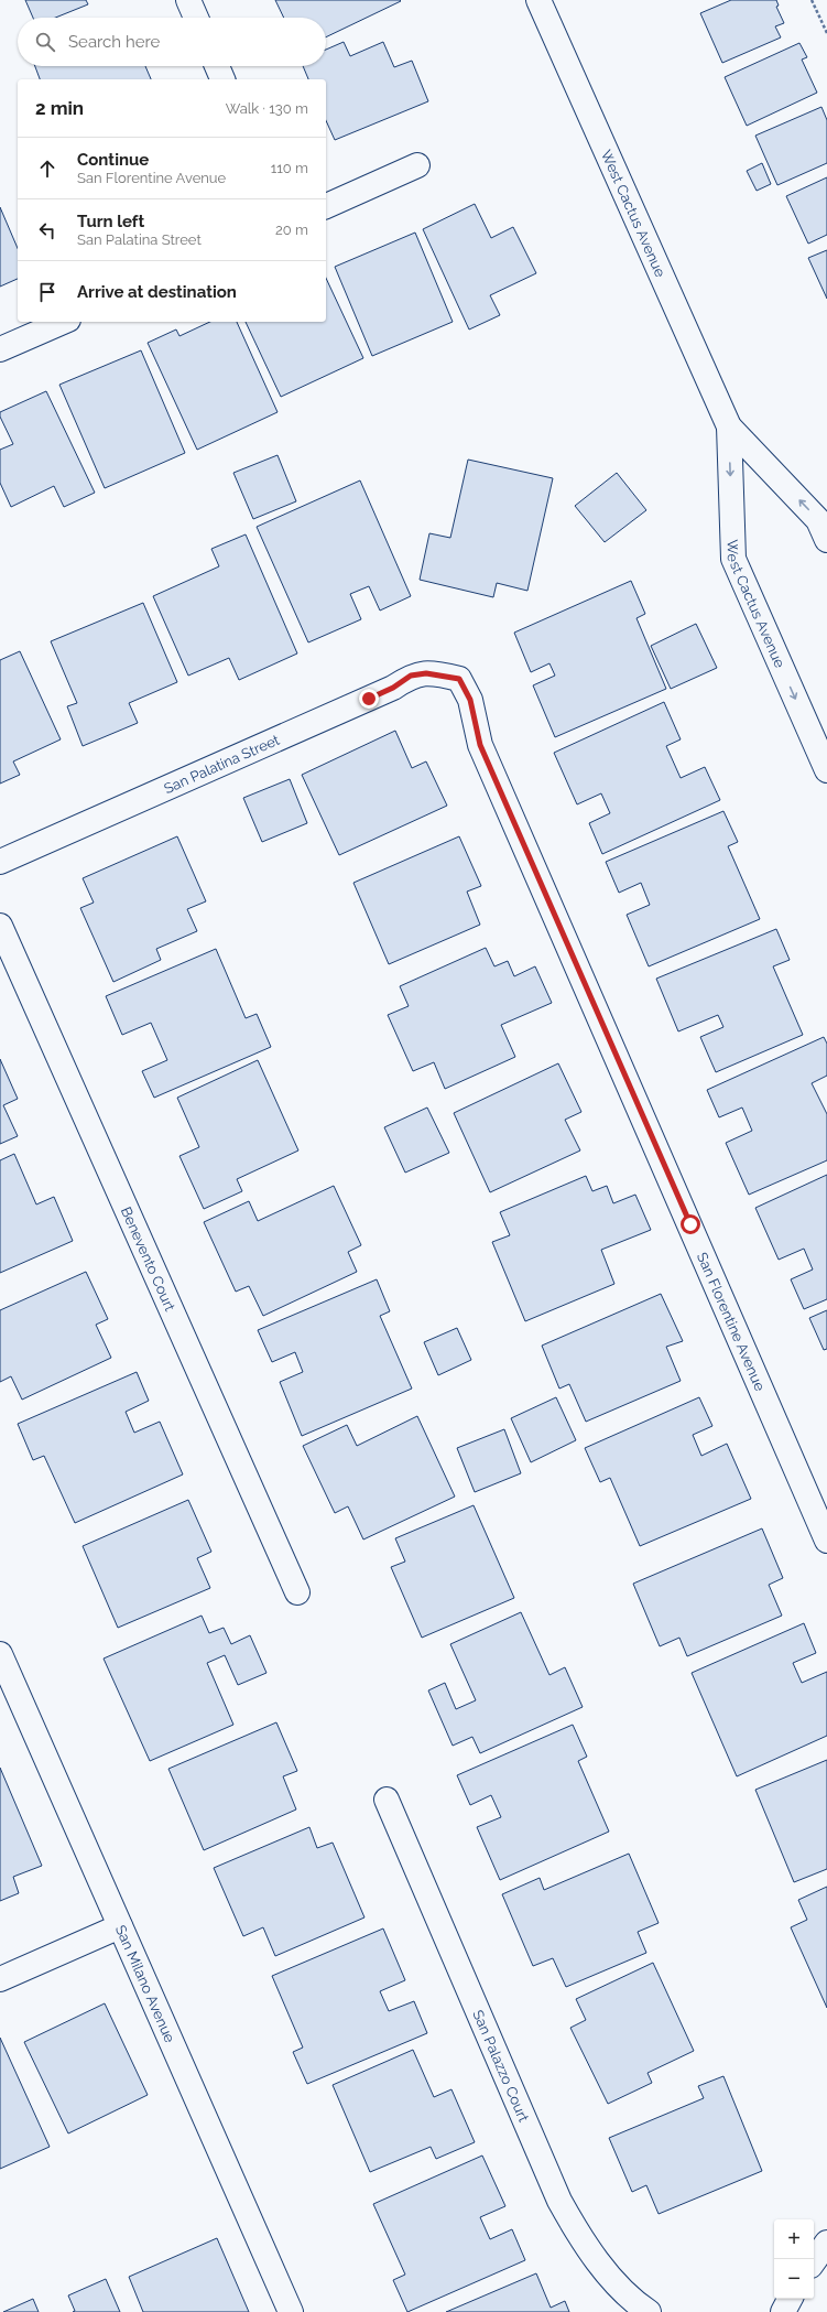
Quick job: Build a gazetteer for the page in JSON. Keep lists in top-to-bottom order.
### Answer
{
  "streets": {
    "street": [
      "West Cactus Avenue",
      "San Palatina Street",
      "Benevento Court",
      "San Florentine Avenue",
      "San Milano Avenue",
      "San Palazzo Court"
    ]
  },
  "crossings": [
    ["San Palatina Street", "San Florentine Avenue"]
  ],
  "page": {
    "search": "Search here",
    "heading": ["2 min", "Walk · 130 m"],
    "list": [
      ["Continue", "San Florentine Avenue", "110 m"],
      ["Turn left", "San Palatina Street", "20 m"],
      "Arrive at destination"
    ],
    "map_buttons": ["+", "−"]
  }
}
